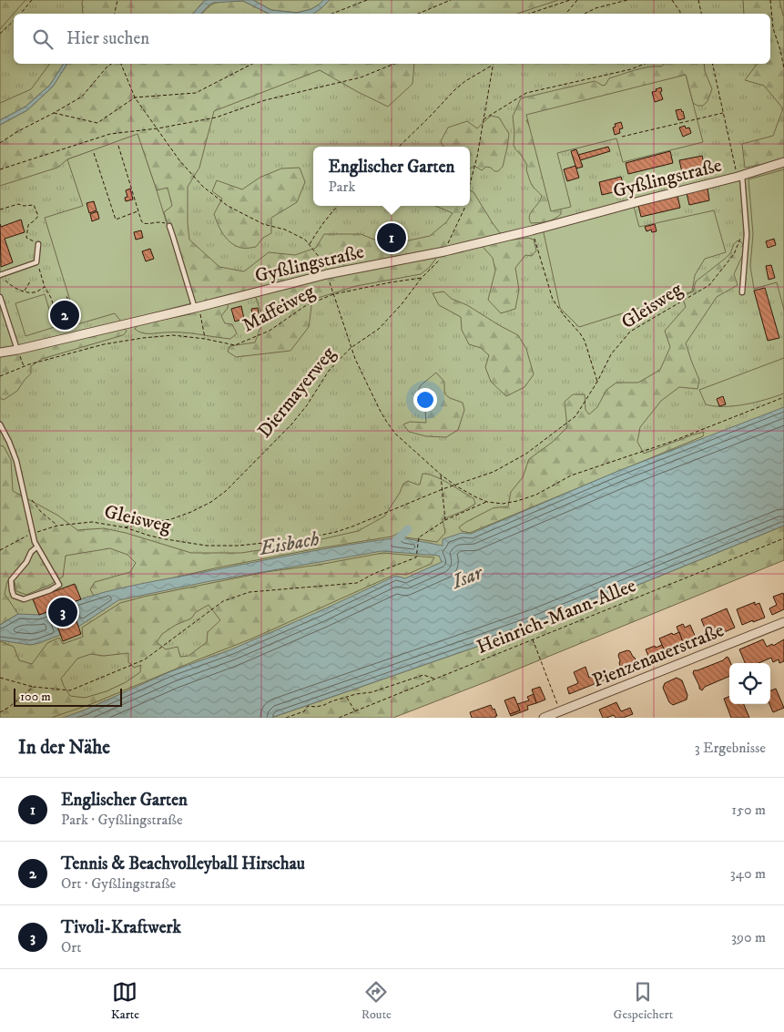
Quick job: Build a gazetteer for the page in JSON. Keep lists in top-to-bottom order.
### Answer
{
  "streets": {
    "street": ["Gyßlingstraße", "Pienzenauerstraße"],
    "path": [
      "Gleisweg",
      "Maffeiweg",
      "Diermayerweg",
      "Heinrich-Mann-Allee"
    ]
  },
  "crossings": [
    ["Gyßlingstraße", "Diermayerweg"],
    ["Gleisweg", "Maffeiweg"],
    ["Gleisweg", "Diermayerweg"],
    ["Maffeiweg", "Diermayerweg"]
  ],
  "water": ["Eisbach", "Isar"],
  "scale_bar": "100 m",
  "page": {
    "search": "Hier suchen",
    "popup": ["Englischer Garten", "Park"],
    "pins": ["1", "2", "3"],
    "scale": "100 m",
    "heading": ["In der Nähe", "3 Ergebnisse"],
    "list": [
      {
        "mark": "1",
        "name": "Englischer Garten",
        "note": "Park · Gyßlingstraße",
        "value": "150 m"
      },
      {
        "mark": "2",
        "name": "Tennis & Beachvolleyball Hirschau",
        "note": "Ort · Gyßlingstraße",
        "value": "340 m"
      },
      {
        "mark": "3",
        "name": "Tivoli-Kraftwerk",
        "note": "Ort",
        "value": "390 m"
      }
    ],
    "nav": ["Karte", "Route", "Gespeichert"]
  }
}
